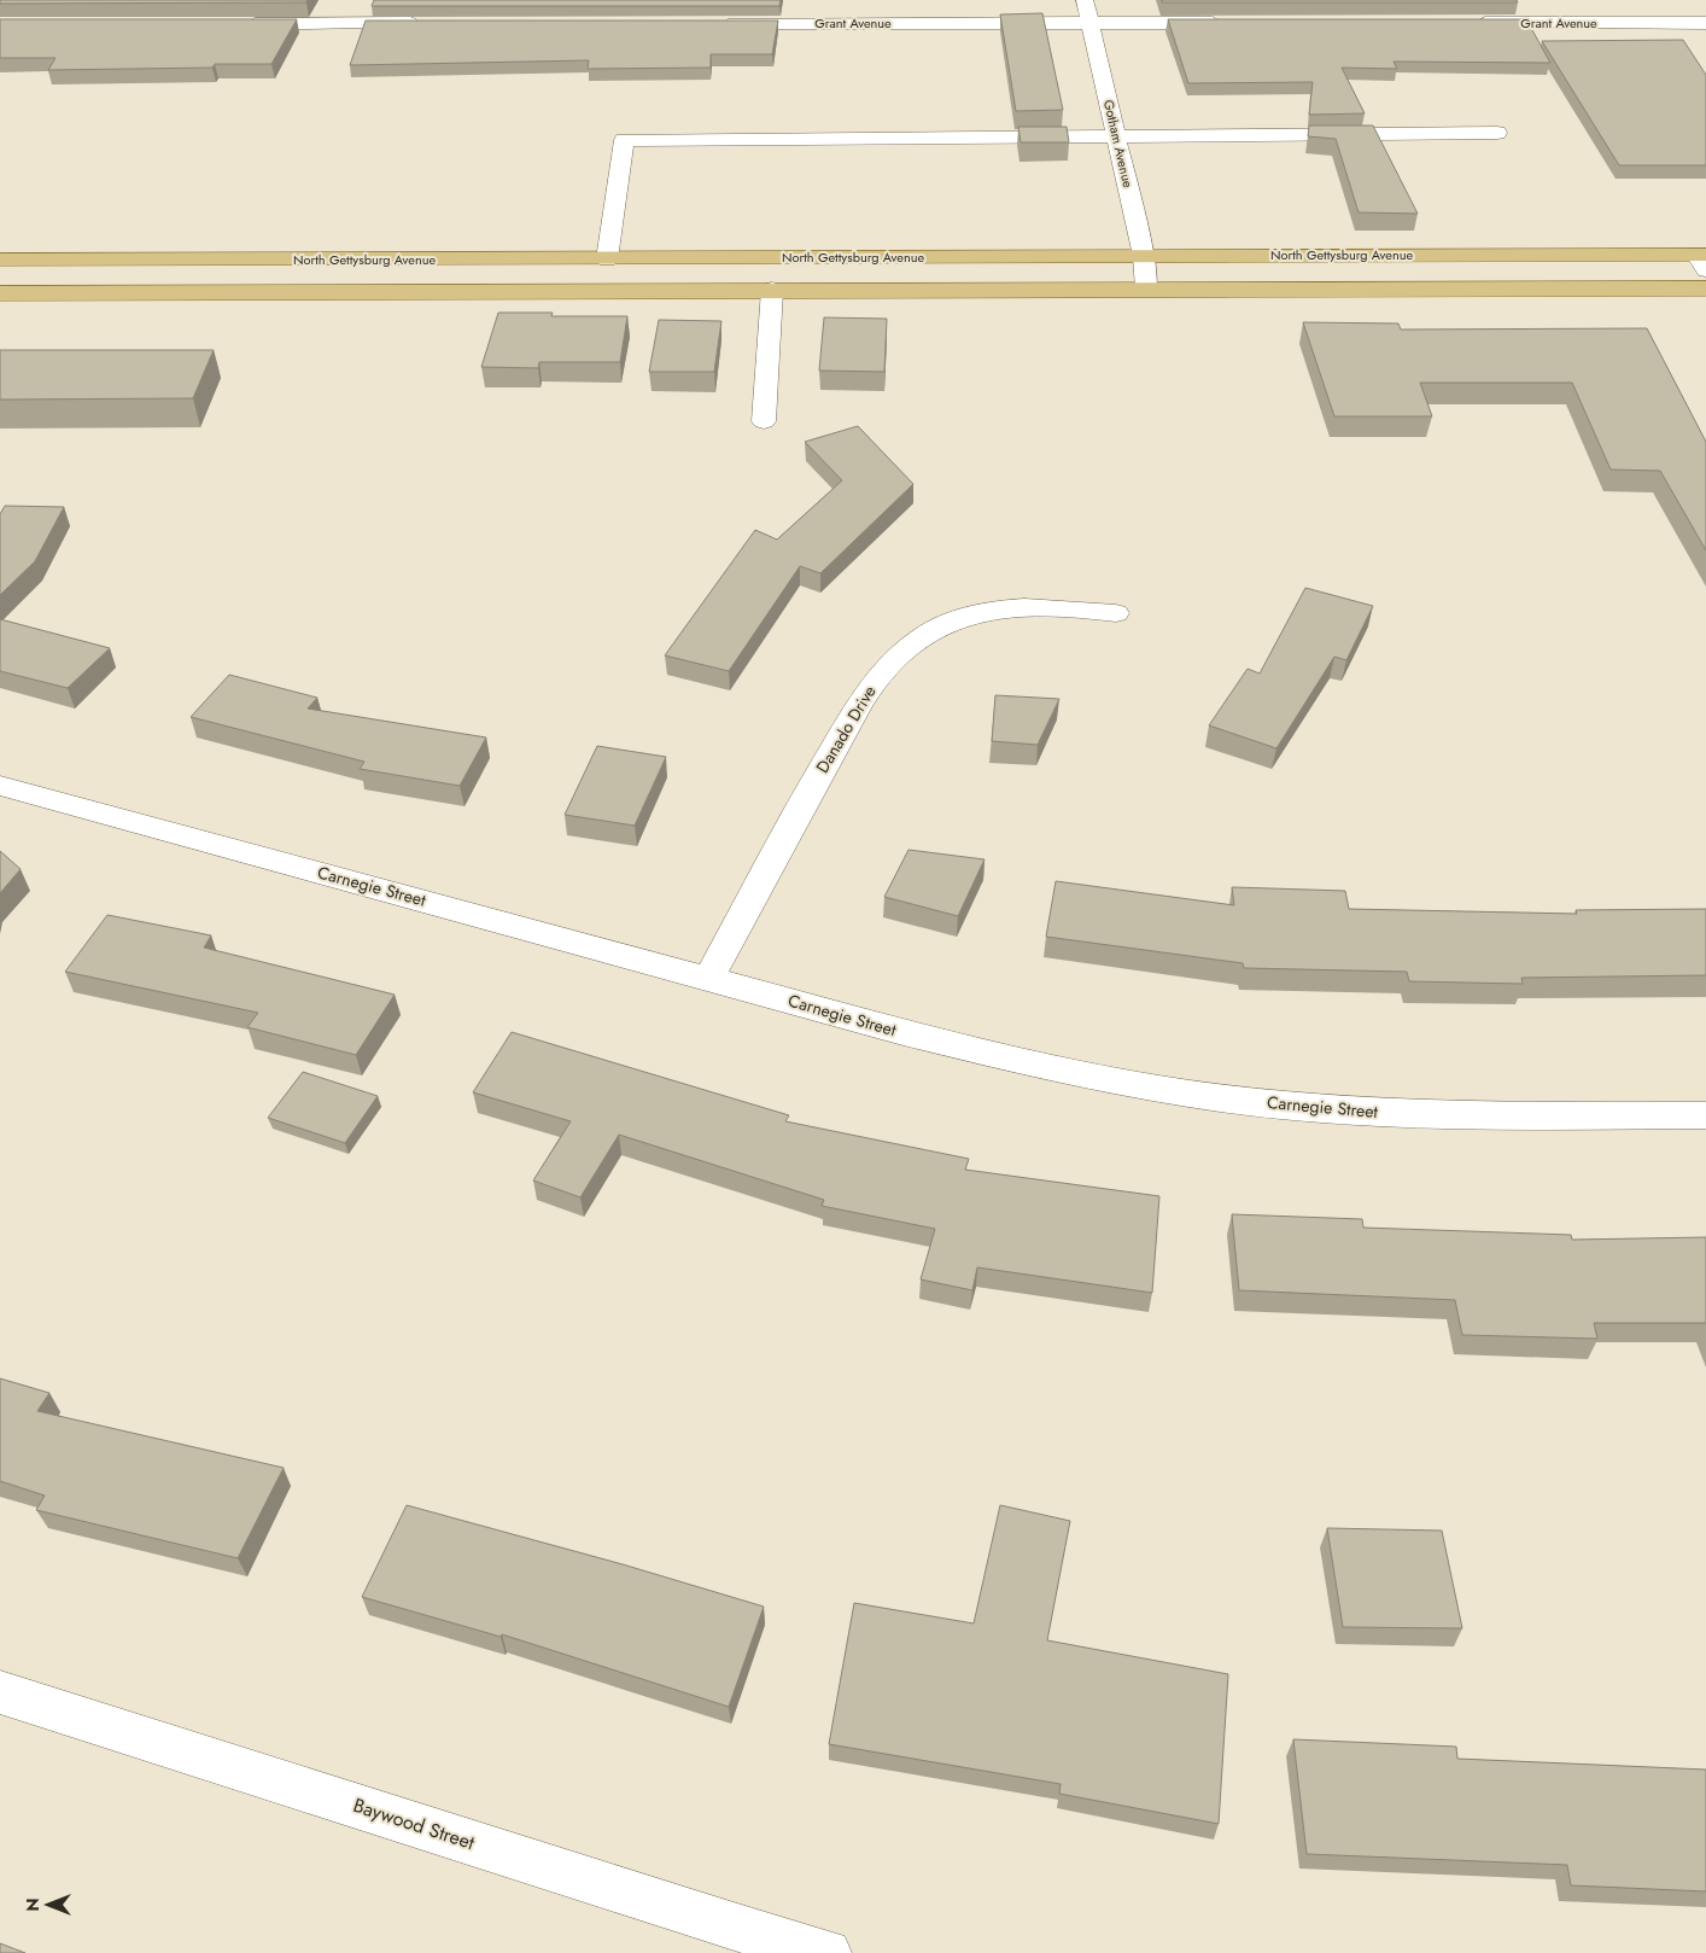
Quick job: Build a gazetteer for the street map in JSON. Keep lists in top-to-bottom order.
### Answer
{
  "streets": {
    "main road": ["North Gettysburg Avenue"],
    "street": [
      "Grant Avenue",
      "Gotham Avenue",
      "Danado Drive",
      "Carnegie Street",
      "Baywood Street"
    ]
  },
  "crossings": [
    ["Grant Avenue", "Gotham Avenue"],
    ["Gotham Avenue", "North Gettysburg Avenue"],
    ["Danado Drive", "Carnegie Street"]
  ],
  "north": "left"
}
